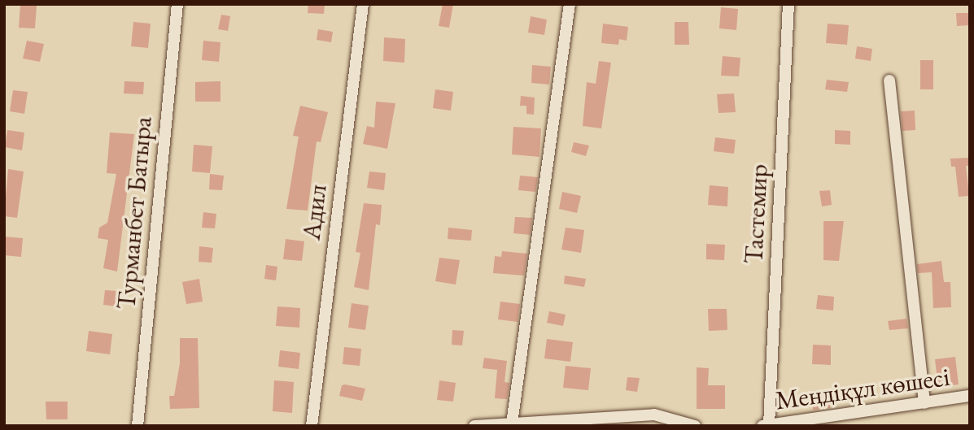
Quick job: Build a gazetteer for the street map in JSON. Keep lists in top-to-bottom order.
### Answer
{
  "streets": {
    "street": [
      "Адил",
      "Турманбет Батыра",
      "Тастемир",
      "Меңдіқұл көшесі"
    ]
  },
  "crossings": [
    ["Тастемир", "Меңдіқұл көшесі"]
  ]
}
